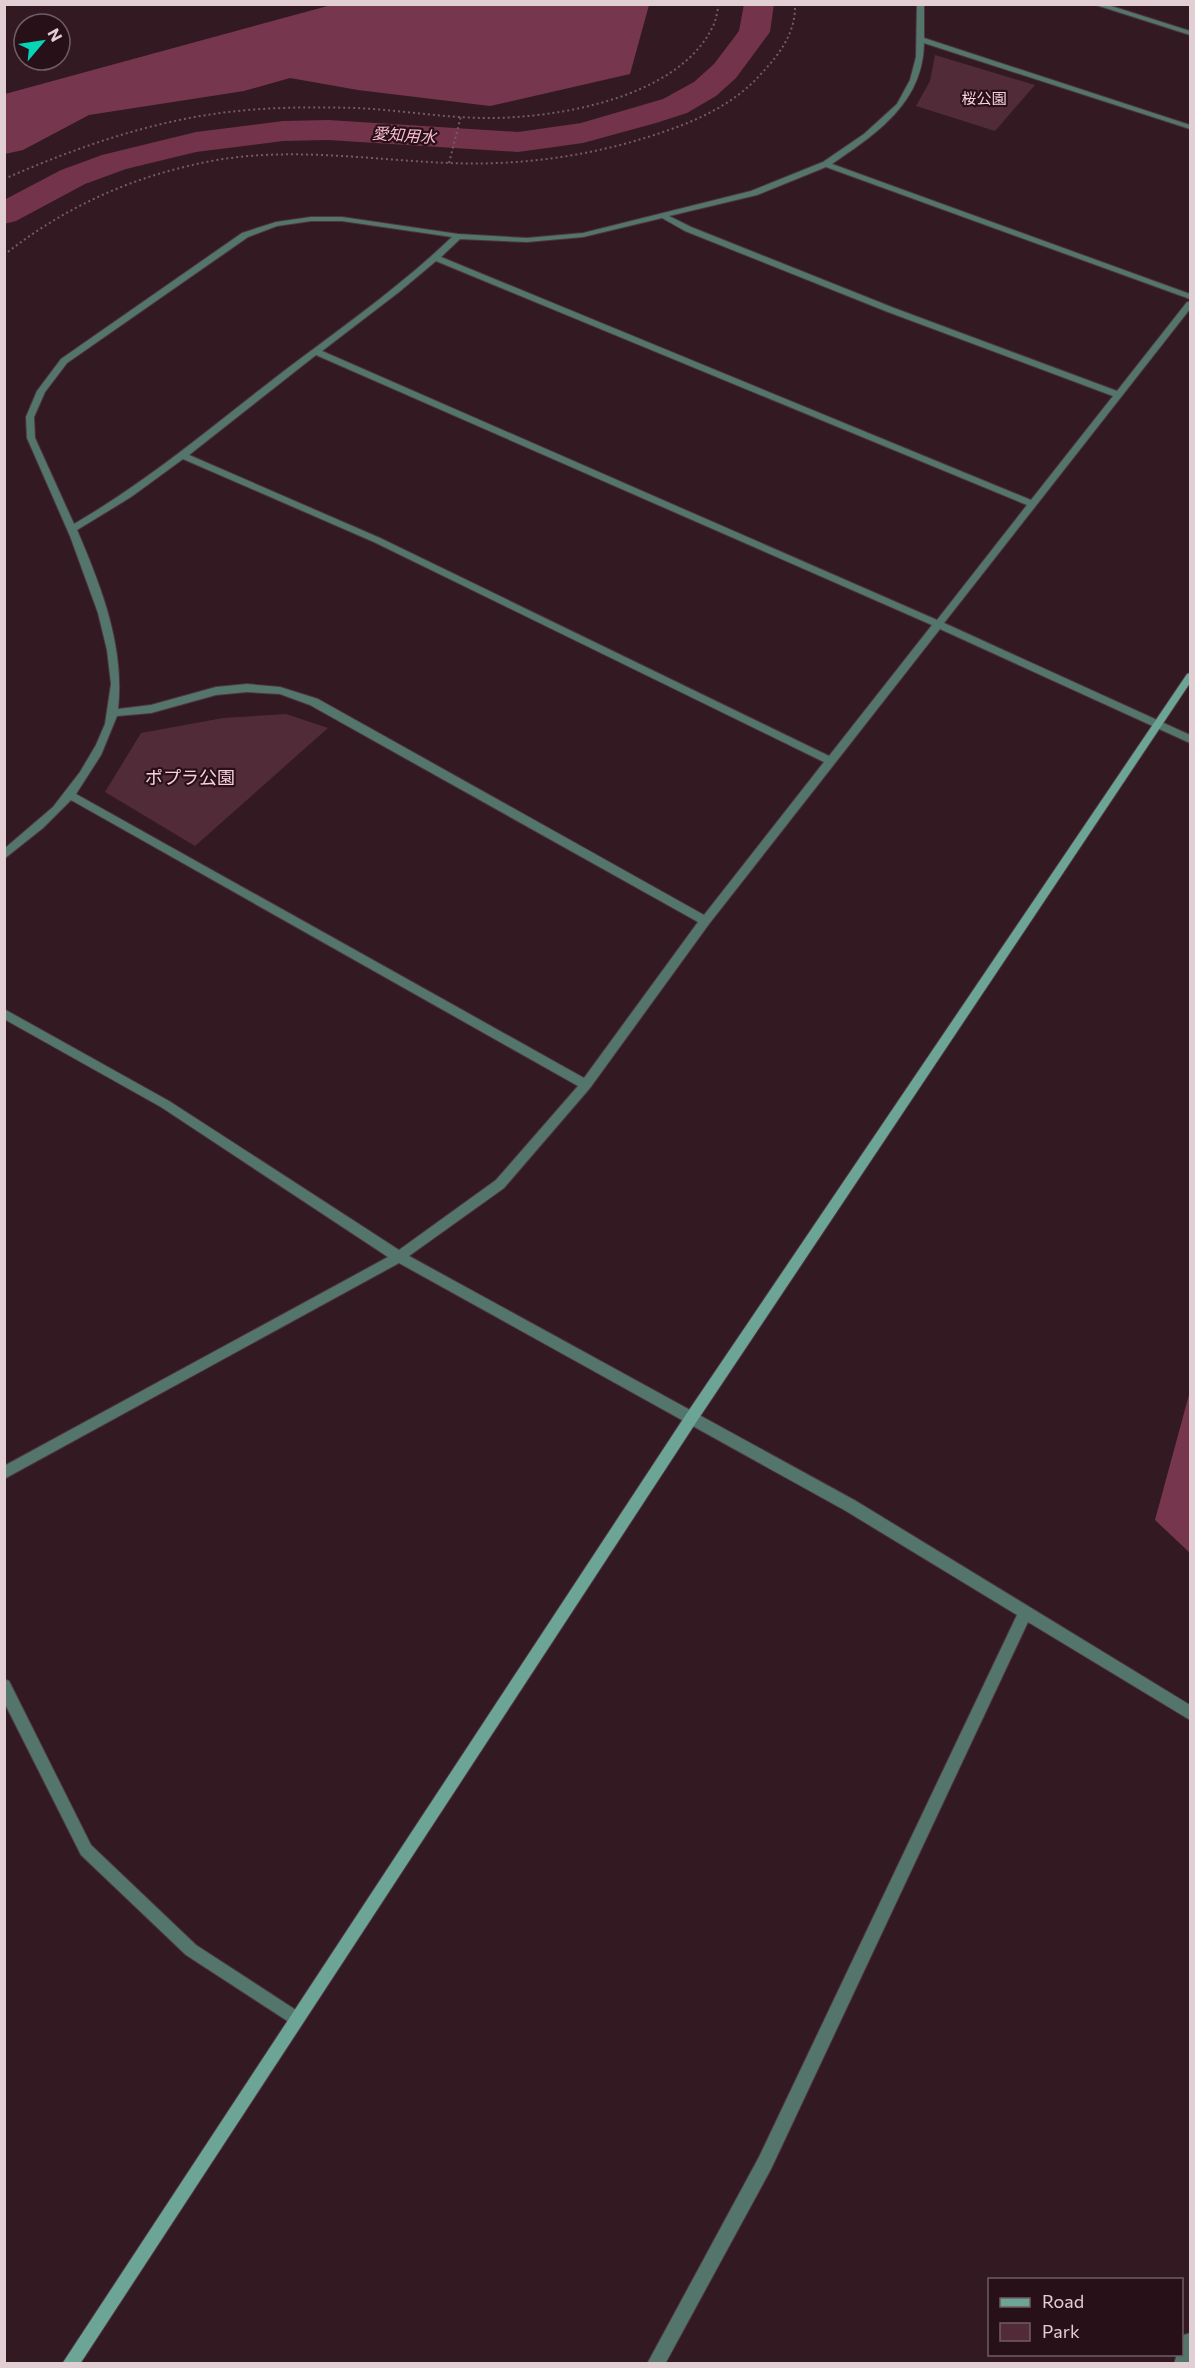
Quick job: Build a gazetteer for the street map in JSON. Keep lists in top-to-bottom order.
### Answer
{
  "water": ["愛知用水"],
  "parks": ["桜公園", "ポプラ公園"],
  "legend": ["Road", "Park"],
  "north": "top right"
}
